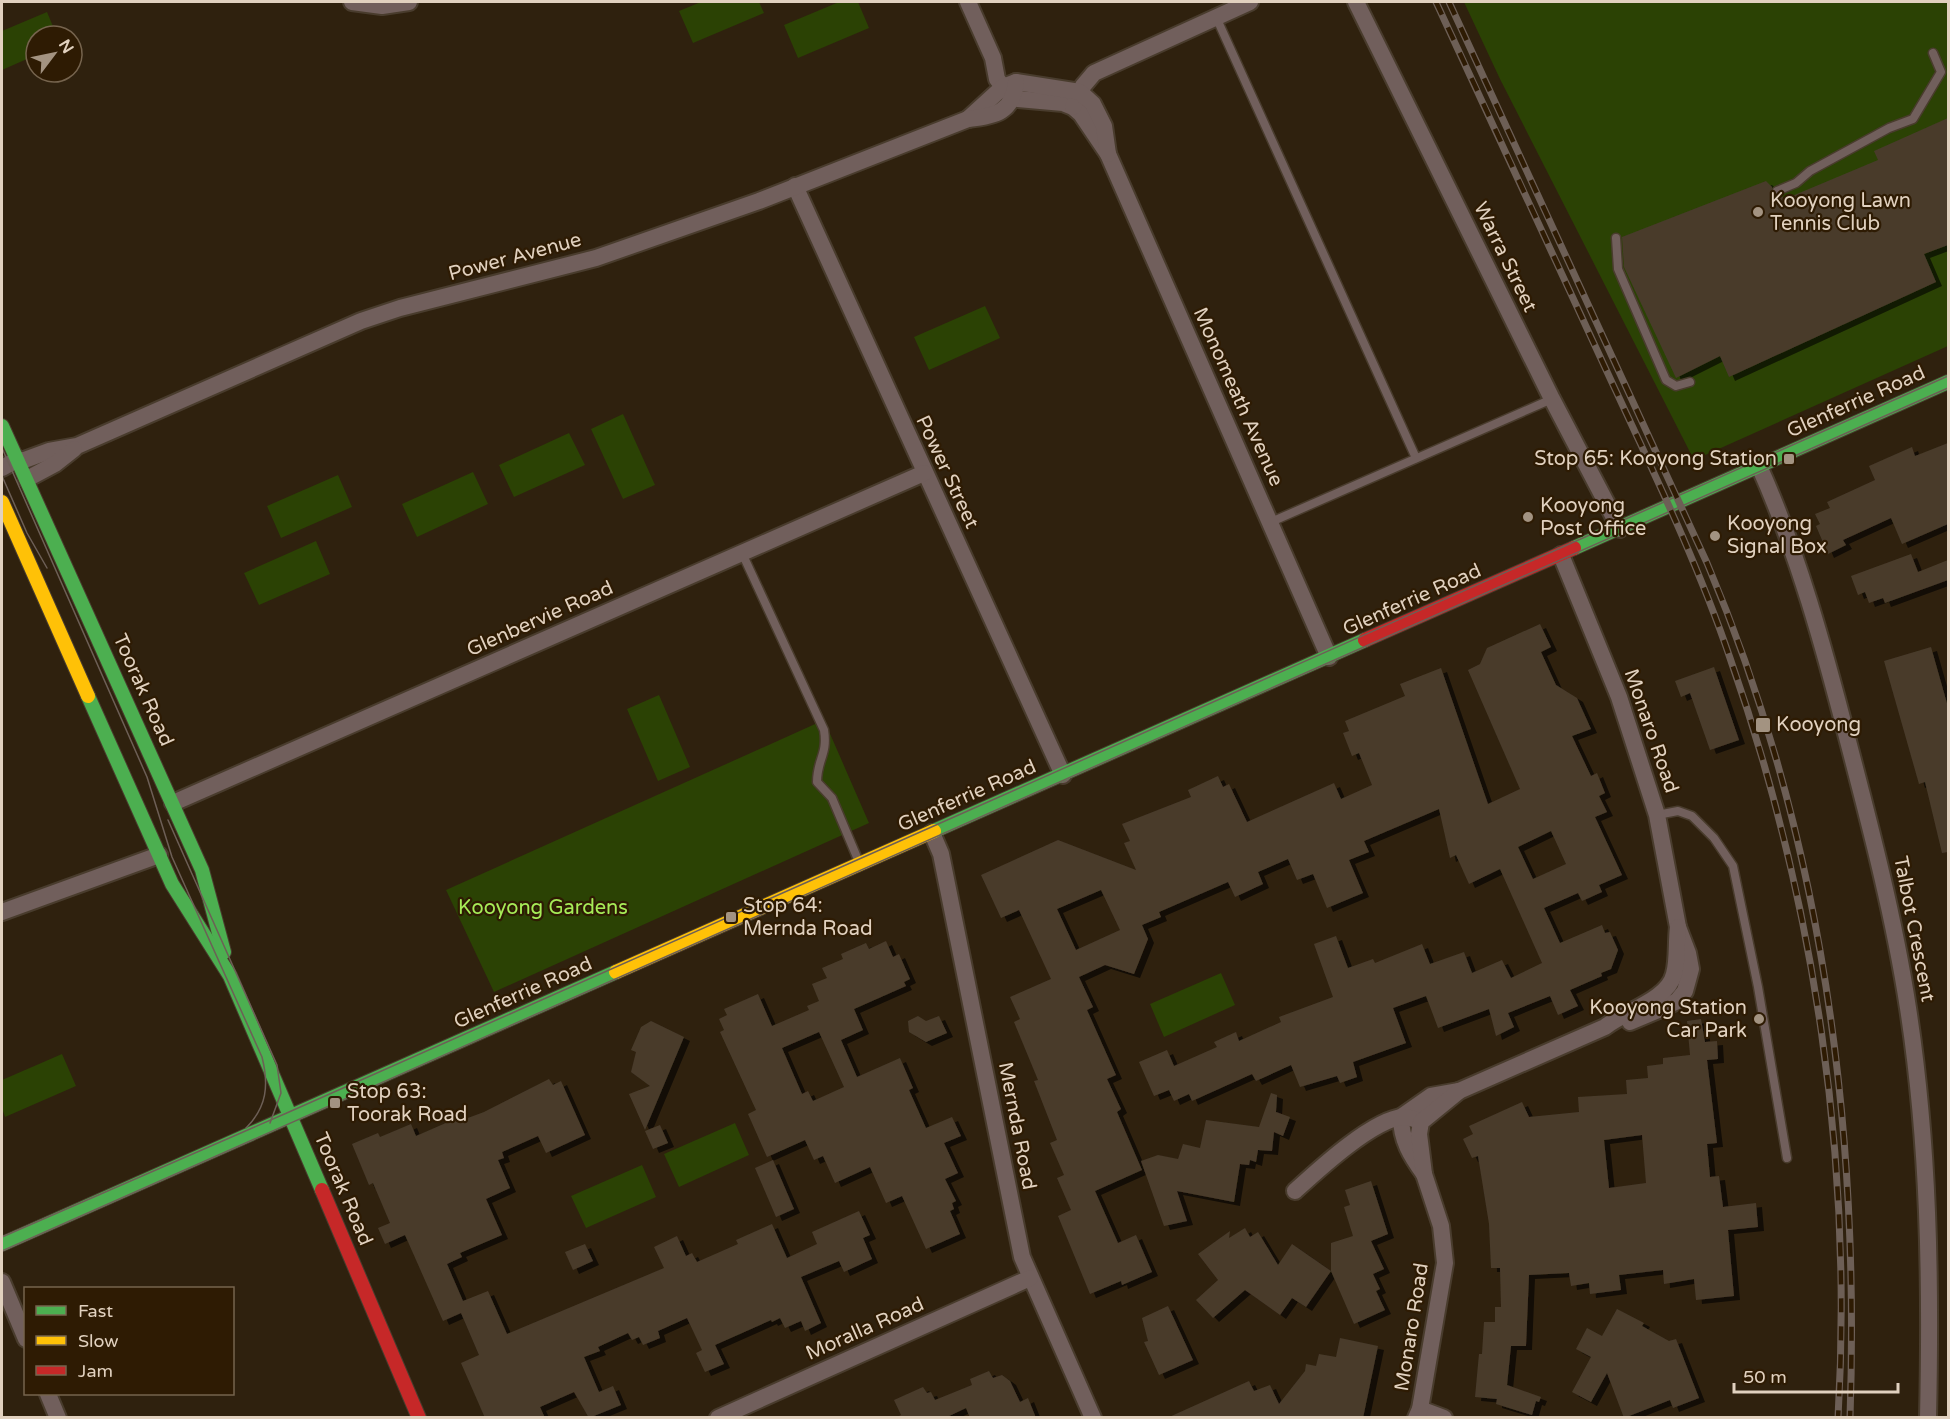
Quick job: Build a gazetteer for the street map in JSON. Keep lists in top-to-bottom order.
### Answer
{
  "streets": {
    "main road": ["Glenferrie Road", "Toorak Road"],
    "street": [
      "Power Avenue",
      "Warra Street",
      "Monomeath Avenue",
      "Power Street",
      "Glenbervie Road",
      "Monaro Road",
      "Talbot Crescent",
      "Mernda Road",
      "Moralla Road"
    ]
  },
  "crossings": [
    ["Power Avenue", "Power Street"],
    ["Power Avenue", "Toorak Road"],
    ["Warra Street", "Glenferrie Road"],
    ["Monomeath Avenue", "Glenferrie Road"],
    ["Glenferrie Road", "Power Street"],
    ["Glenferrie Road", "Toorak Road"],
    ["Glenferrie Road", "Monaro Road"],
    ["Glenferrie Road", "Talbot Crescent"],
    ["Glenferrie Road", "Mernda Road"],
    ["Power Street", "Glenbervie Road"],
    ["Glenbervie Road", "Toorak Road"],
    ["Mernda Road", "Moralla Road"]
  ],
  "parks": ["Kooyong Gardens"],
  "places": {
    "other": [
      "Kooyong Lawn Tennis Club",
      "Kooyong Post Office",
      "Kooyong Signal Box",
      "Kooyong Station Car Park"
    ],
    "transit": [
      "Stop 65: Kooyong Station",
      "Kooyong",
      "Stop 64: Mernda Road",
      "Stop 63: Toorak Road"
    ]
  },
  "legend": ["Fast", "Slow", "Jam"],
  "scale_bar": "50 m",
  "north": "top right"
}
